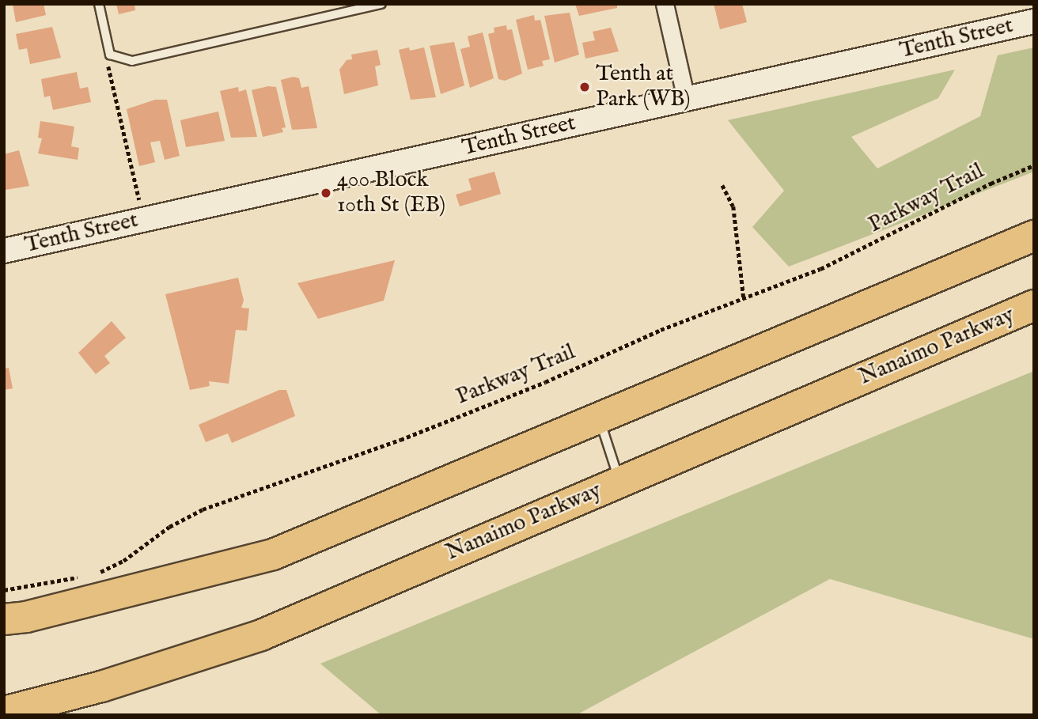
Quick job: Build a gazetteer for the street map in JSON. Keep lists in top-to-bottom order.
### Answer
{
  "streets": {
    "highway": ["Nanaimo Parkway"],
    "street": ["Tenth Street"],
    "path": ["Parkway Trail"]
  },
  "places": ["Tenth at Park (WB)", "400 Block 10th St (EB)"]
}
